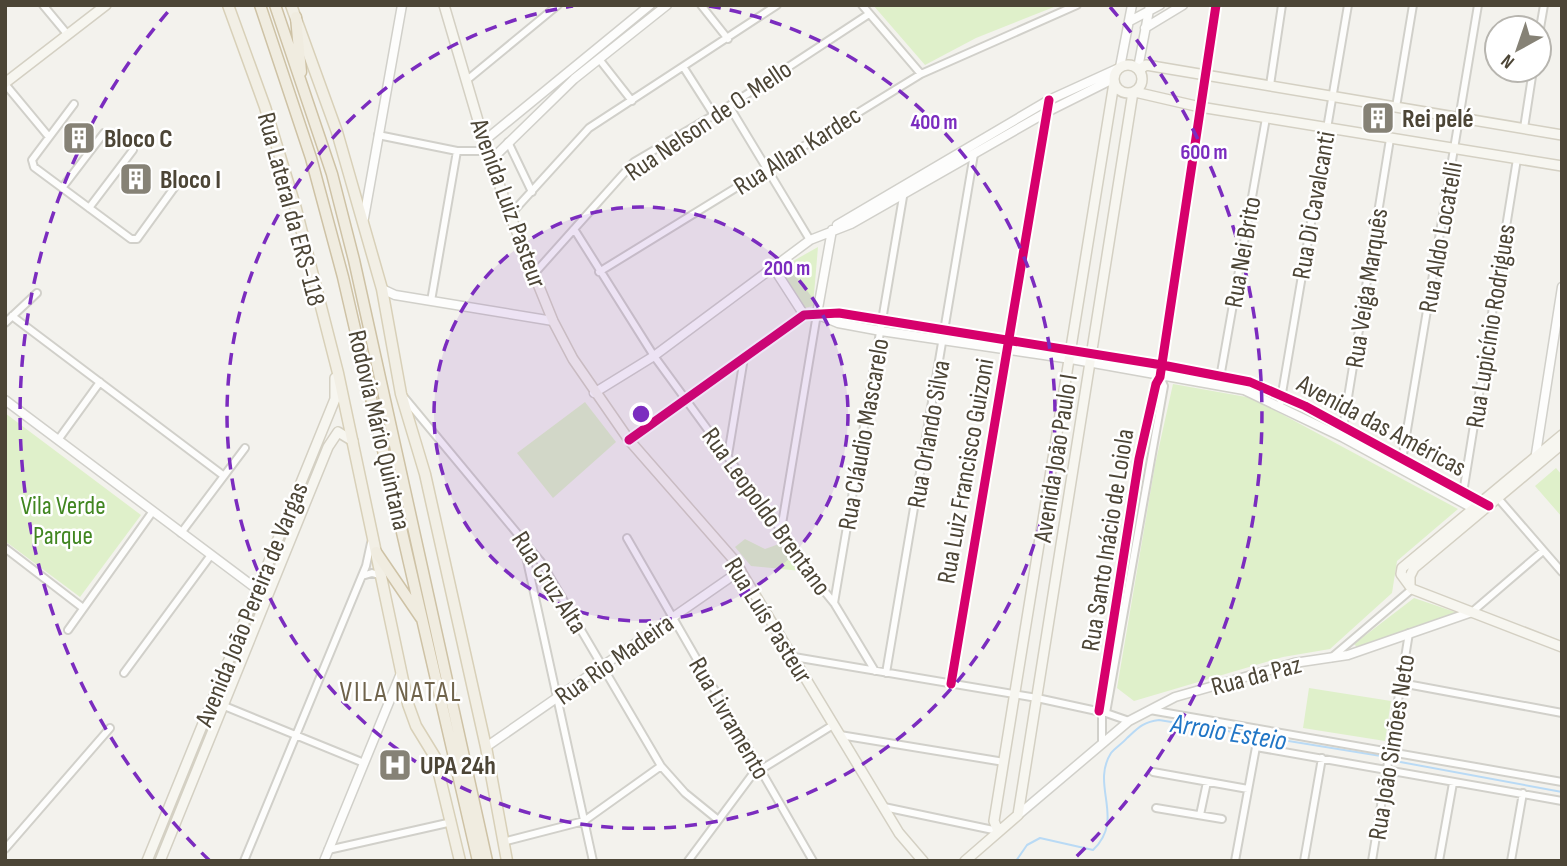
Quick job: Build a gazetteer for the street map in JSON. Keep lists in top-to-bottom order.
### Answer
{
  "streets": {
    "highway": ["Rodovia Mário Quintana"],
    "main road": [
      "Avenida Luiz Pasteur",
      "Rua Lateral da ERS-118",
      "Avenida João Paulo I",
      "Avenida João Pereira de Vargas",
      "Rua Luís Pasteur",
      "Rua da Paz"
    ],
    "street": [
      "Rua Nelson de O. Mello",
      "Rua Allan Kardec",
      "Rua Di Cavalcanti",
      "Rua Aldo Locatelli",
      "Rua Nei Brito",
      "Rua Veiga Marquês",
      "Rua Lupicínio Rodrigues",
      "Avenida das Américas",
      "Rua Cláudio Mascarelo",
      "Rua Orlando Silva",
      "Rua Luiz Francisco Guizoni",
      "Rua Leopoldo Brentano",
      "Rua Santo Inácio de Loiola",
      "Rua Cruz Alta",
      "Rua Rio Madeira",
      "Rua Livramento",
      "Rua João Simões Neto"
    ]
  },
  "crossings": [
    ["Rua Nelson de O. Mello", "Avenida Luiz Pasteur"],
    ["Rua Nelson de O. Mello", "Rua Leopoldo Brentano"],
    ["Rua Allan Kardec", "Rua Leopoldo Brentano"],
    ["Avenida Luiz Pasteur", "Rua Luís Pasteur"],
    ["Rua Di Cavalcanti", "Avenida das Américas"],
    ["Rua Lateral da ERS-118", "Avenida João Pereira de Vargas"],
    ["Rua Aldo Locatelli", "Avenida das Américas"],
    ["Rua Nei Brito", "Avenida das Américas"],
    ["Rua Veiga Marquês", "Avenida das Américas"],
    ["Rua Lupicínio Rodrigues", "Avenida das Américas"],
    ["Avenida das Américas", "Rua Cláudio Mascarelo"],
    ["Avenida das Américas", "Rua Orlando Silva"],
    ["Avenida das Américas", "Avenida João Paulo I"],
    ["Avenida das Américas", "Rua Luiz Francisco Guizoni"],
    ["Avenida das Américas", "Rua Santo Inácio de Loiola"],
    ["Rua Cláudio Mascarelo", "Rua Leopoldo Brentano"],
    ["Avenida João Paulo I", "Rua da Paz"],
    ["Rua Santo Inácio de Loiola", "Rua da Paz"],
    ["Rua Cruz Alta", "Rua Rio Madeira"],
    ["Rua Luís Pasteur", "Rua Rio Madeira"],
    ["Rua Rio Madeira", "Rua Livramento"],
    ["Rua da Paz", "Rua João Simões Neto"]
  ],
  "districts": ["VILA NATAL"],
  "water": ["Arroio Esteio"],
  "parks": ["Vila Verde Parque"],
  "places": {
    "building": ["Rei pelé", "Bloco C", "Bloco I"],
    "hospital": ["UPA 24h"]
  },
  "north": "bottom left",
  "rings": ["400 m", "600 m", "200 m"]
}
